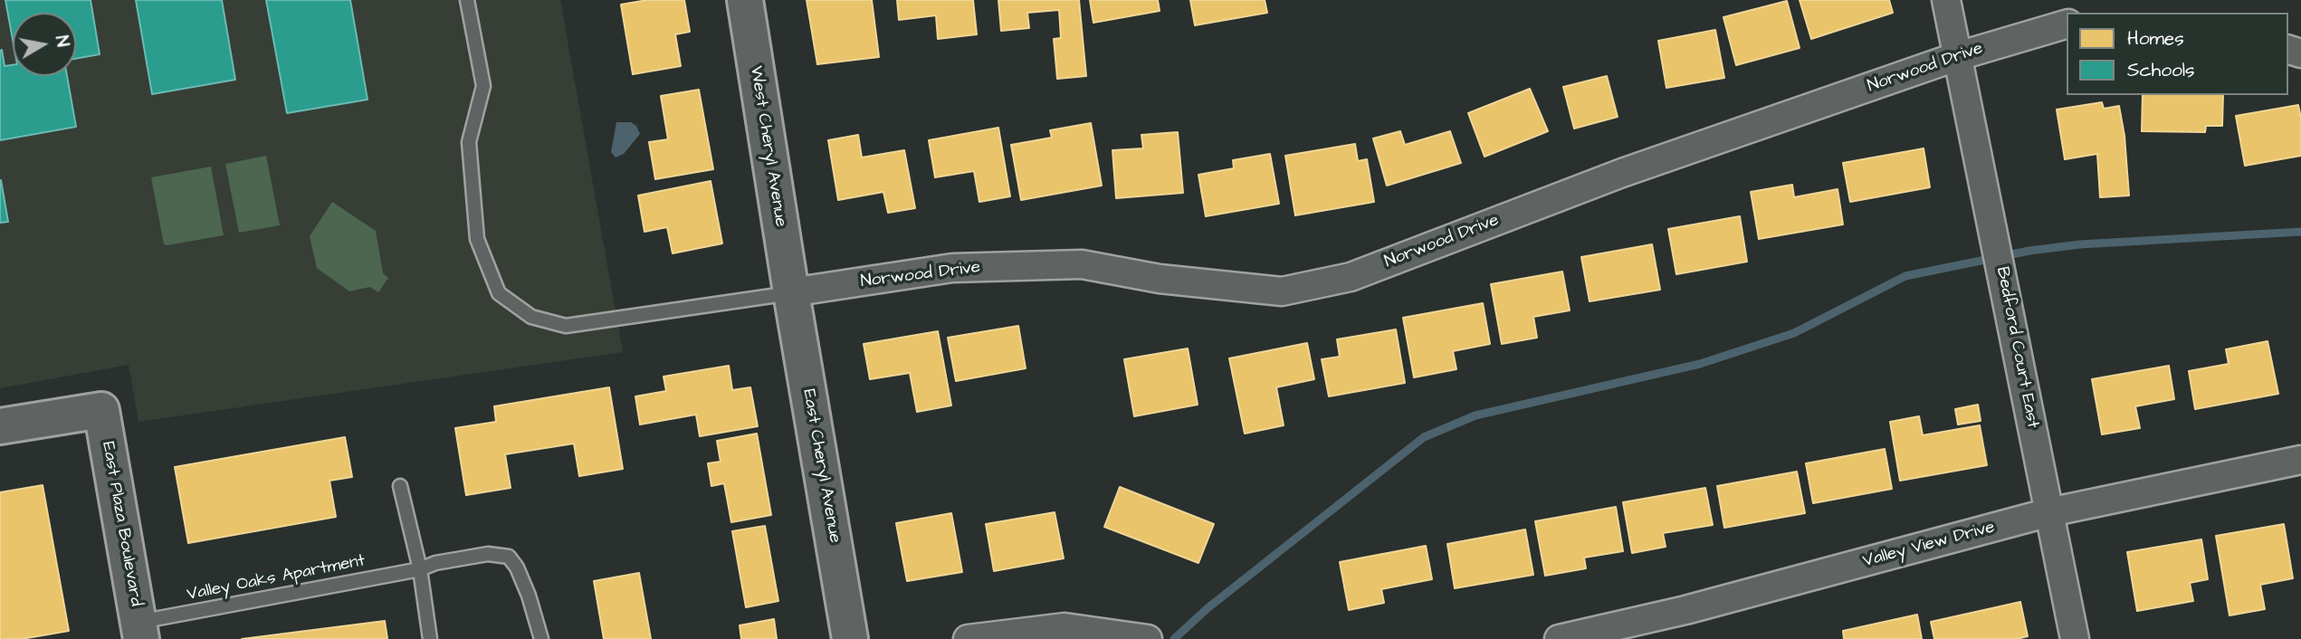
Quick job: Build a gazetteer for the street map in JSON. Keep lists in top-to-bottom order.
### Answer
{
  "streets": {
    "street": [
      "Norwood Drive",
      "West Cheryl Avenue",
      "Bedford Court East",
      "East Cheryl Avenue",
      "East Plaza Boulevard",
      "Valley View Drive"
    ],
    "lane": ["Valley Oaks Apartment"]
  },
  "crossings": [
    ["Norwood Drive", "West Cheryl Avenue"],
    ["Norwood Drive", "Bedford Court East"],
    ["Norwood Drive", "East Cheryl Avenue"],
    ["West Cheryl Avenue", "East Cheryl Avenue"],
    ["Bedford Court East", "Valley View Drive"],
    ["East Plaza Boulevard", "Valley Oaks Apartment"]
  ],
  "legend": ["Homes", "Schools"],
  "north": "right"
}
